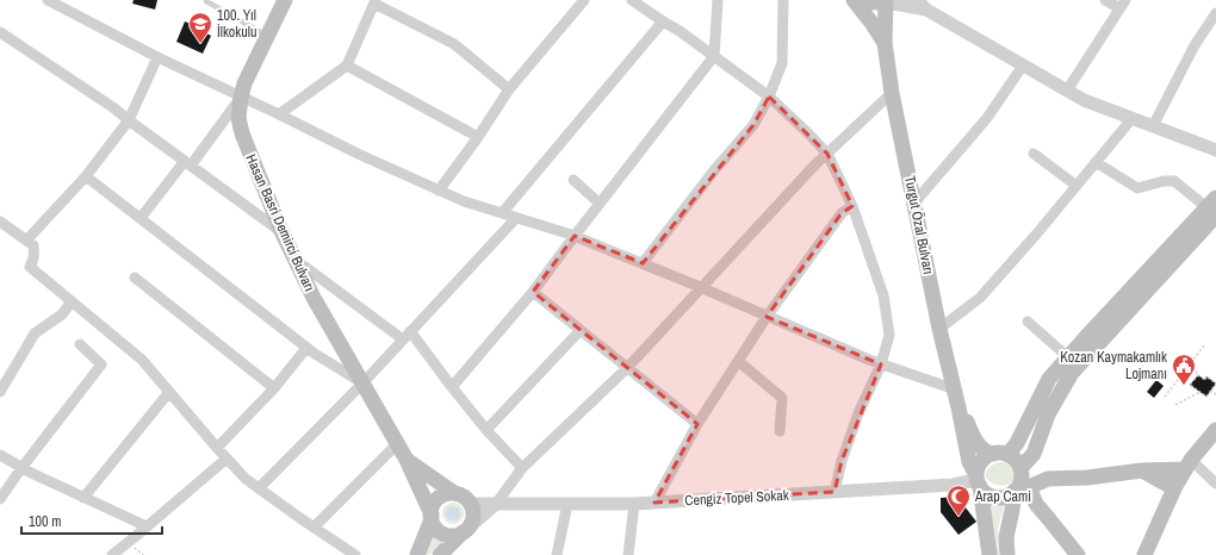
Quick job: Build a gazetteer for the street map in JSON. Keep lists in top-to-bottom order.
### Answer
{
  "streets": {
    "main road": ["Hasan Basri Demirci Bulvarı", "Turgut Özal Bulvarı"],
    "street": ["Cengiz Topel Sokak"]
  },
  "crossings": [
    ["Hasan Basri Demirci Bulvarı", "Cengiz Topel Sokak"],
    ["Turgut Özal Bulvarı", "Cengiz Topel Sokak"]
  ],
  "places": {
    "school or university": ["100. Yıl İlkokulu"],
    "public building": ["Kozan Kaymakamlık Lojmanı"],
    "mosque": ["Arap Cami"]
  },
  "scale_bar": "100 m"
}
